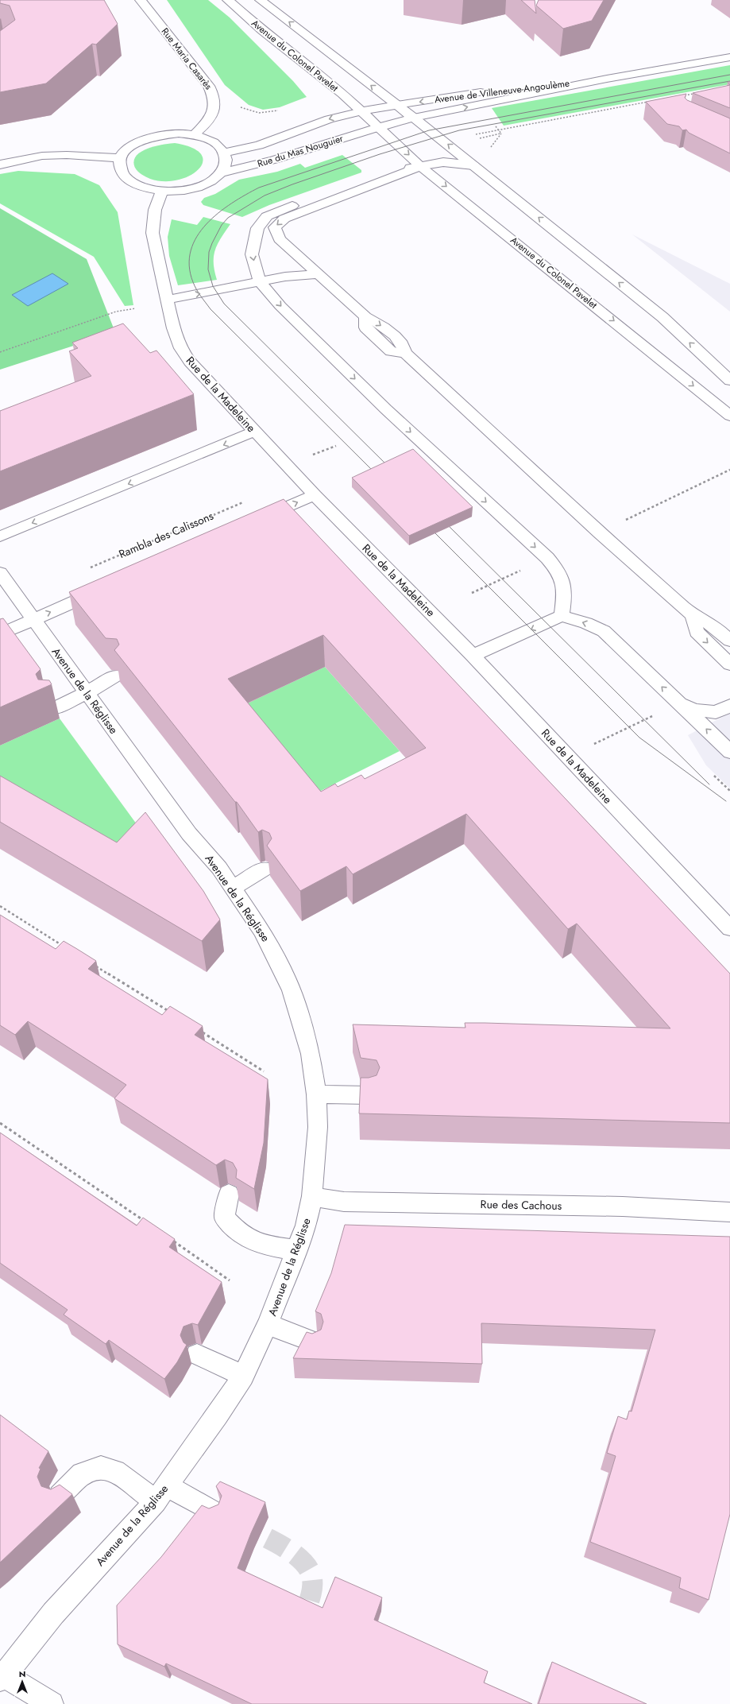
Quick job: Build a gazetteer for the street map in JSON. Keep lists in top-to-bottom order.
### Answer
{
  "streets": {
    "street": [
      "Avenue du Colonel Pavelet",
      "Rue Maria Casarès",
      "Avenue de Villeneuve-Angoulème",
      "Rue du Mas Nouguier",
      "Rue de la Madeleine",
      "Avenue de la Réglisse",
      "Rue des Cachous"
    ],
    "path": ["Rambla des Calissons"]
  },
  "crossings": [
    ["Avenue du Colonel Pavelet", "Avenue de Villeneuve-Angoulème"],
    ["Avenue du Colonel Pavelet", "Rue du Mas Nouguier"],
    ["Avenue de la Réglisse", "Rue des Cachous"]
  ],
  "north": "top"
}
